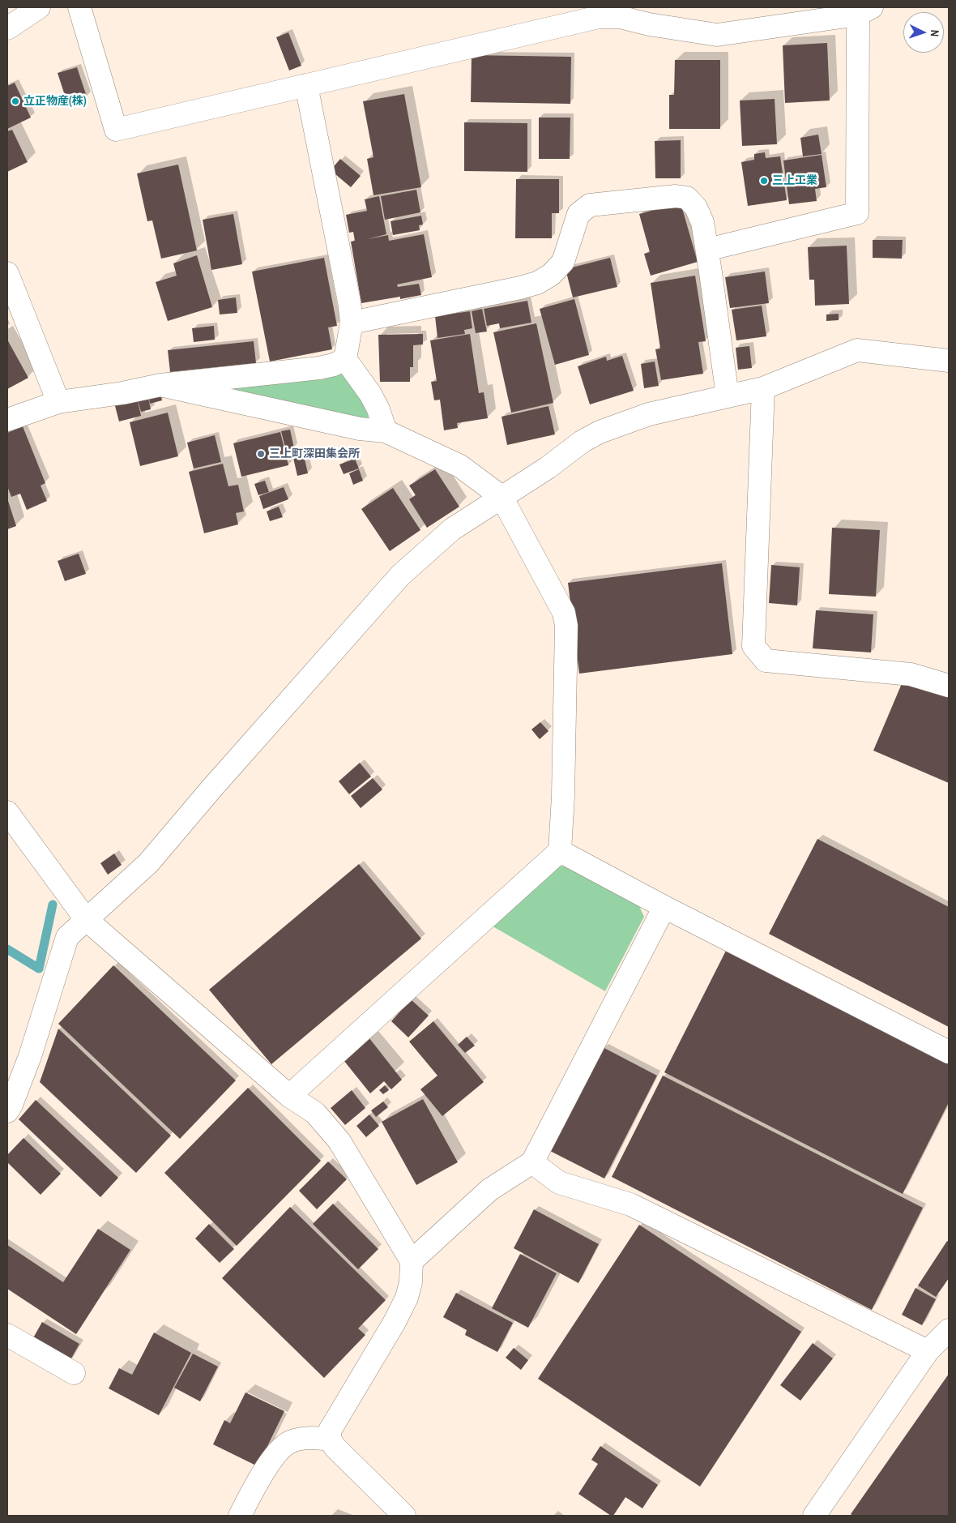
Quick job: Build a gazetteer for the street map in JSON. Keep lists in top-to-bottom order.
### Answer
{
  "places": ["立正物産(株)", "三上工業", "三上町深田集会所"],
  "north": "right"
}
